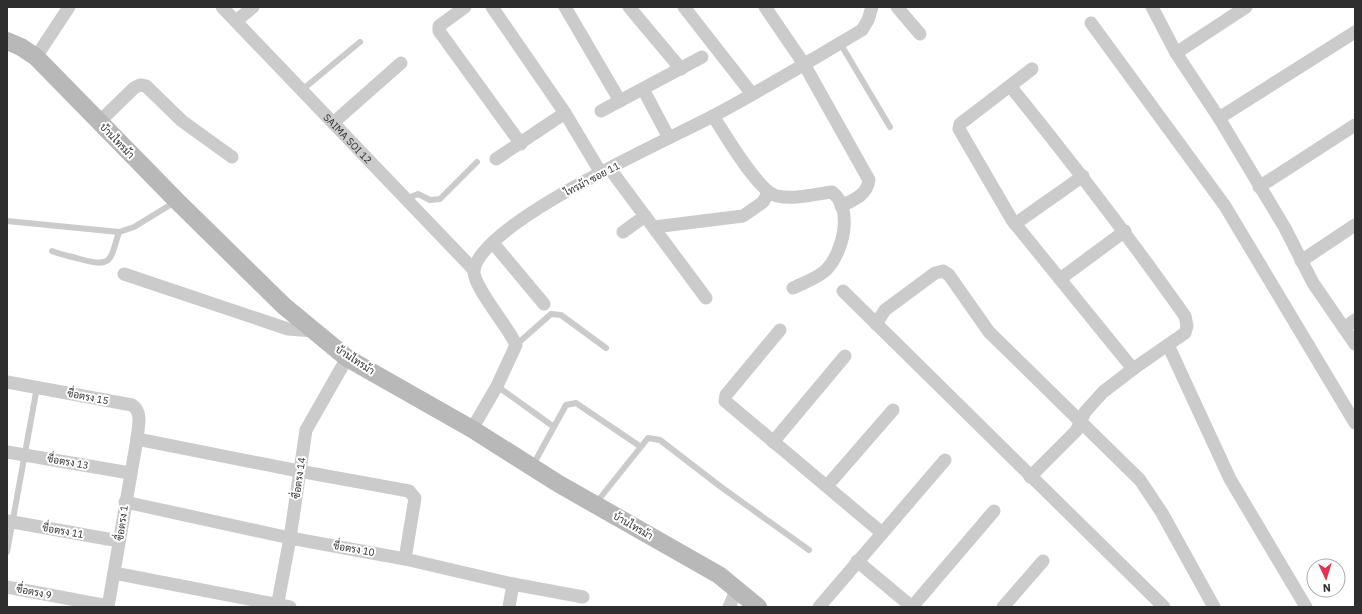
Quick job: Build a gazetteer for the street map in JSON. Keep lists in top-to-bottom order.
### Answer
{
  "streets": {
    "street": [
      "SAIMA SOI 12",
      "บ้านไทรม้า",
      "ไทรม้า ซอย 11",
      "ซื่อตรง 15",
      "ซื่อตรง 13",
      "ซื่อตรง 14",
      "ซื่อตรง 1",
      "ซื่อตรง 11",
      "ซื่อตรง 10",
      "ซื่อตรง 9"
    ]
  },
  "crossings": [
    ["SAIMA SOI 12", "ไทรม้า ซอย 11"],
    ["บ้านไทรม้า", "ซื่อตรง 14"],
    ["ซื่อตรง 15", "ซื่อตรง 1"],
    ["ซื่อตรง 13", "ซื่อตรง 1"],
    ["ซื่อตรง 14", "ซื่อตรง 10"],
    ["ซื่อตรง 1", "ซื่อตรง 11"],
    ["ซื่อตรง 1", "ซื่อตรง 10"],
    ["ซื่อตรง 1", "ซื่อตรง 9"]
  ],
  "north": "bottom"
}
